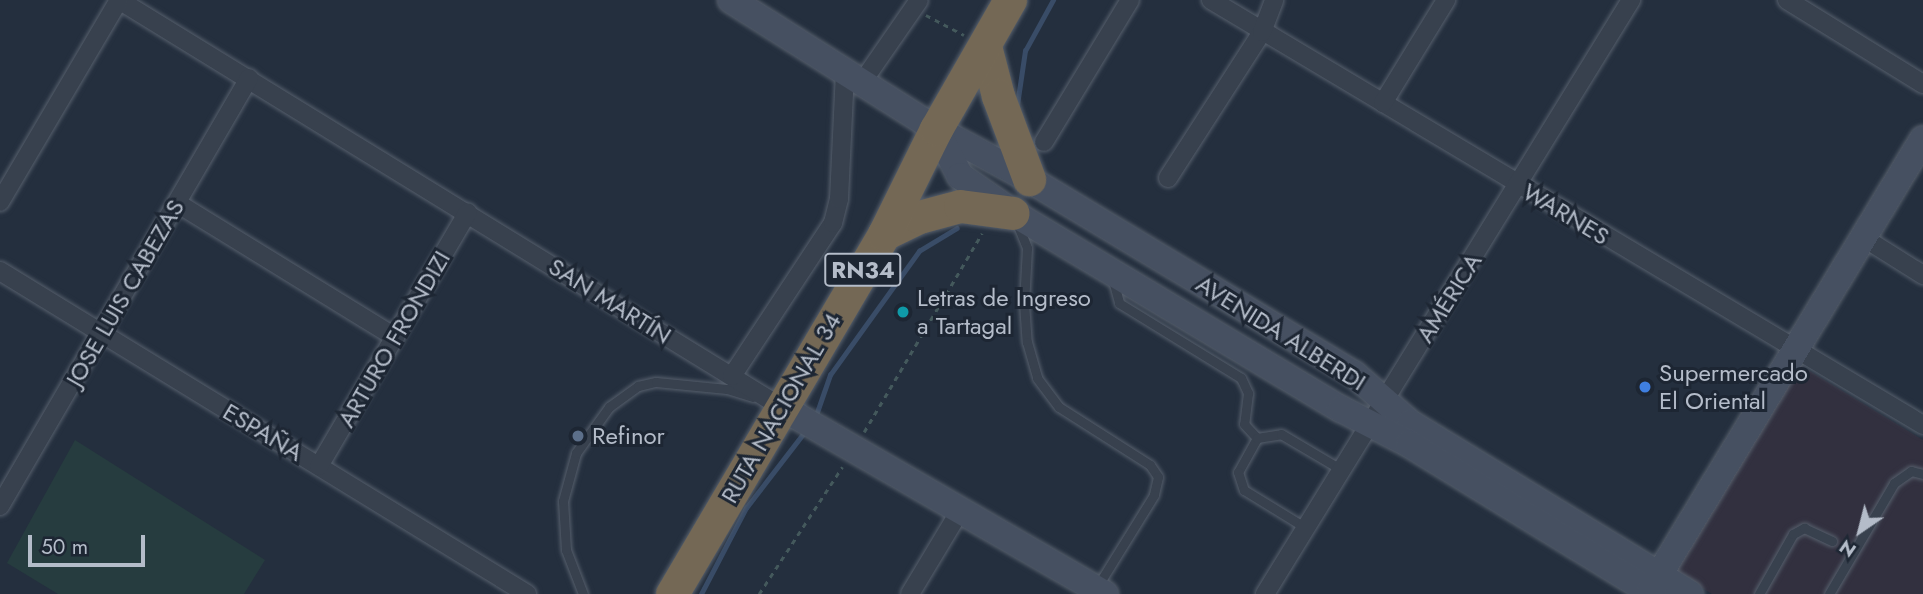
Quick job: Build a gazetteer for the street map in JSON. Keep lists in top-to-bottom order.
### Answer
{
  "streets": {
    "highway": ["RN34", "RUTA NACIONAL 34"],
    "main road": ["SAN MARTÍN", "AVENIDA ALBERDI"],
    "street": [
      "WARNES",
      "JOSE LUIS CABEZAS",
      "AMÉRICA",
      "ARTURO FRONDIZI",
      "ESPAÑA"
    ]
  },
  "crossings": [
    ["WARNES", "AMÉRICA"],
    ["JOSE LUIS CABEZAS", "SAN MARTÍN"],
    ["JOSE LUIS CABEZAS", "ESPAÑA"],
    ["AMÉRICA", "AVENIDA ALBERDI"],
    ["SAN MARTÍN", "ARTURO FRONDIZI"],
    ["SAN MARTÍN", "RUTA NACIONAL 34"],
    ["AVENIDA ALBERDI", "RUTA NACIONAL 34"],
    ["ARTURO FRONDIZI", "ESPAÑA"]
  ],
  "places": ["Letras de Ingreso a Tartagal", "Supermercado El Oriental", "Refinor"],
  "scale_bar": "50 m",
  "north": "bottom left"
}
